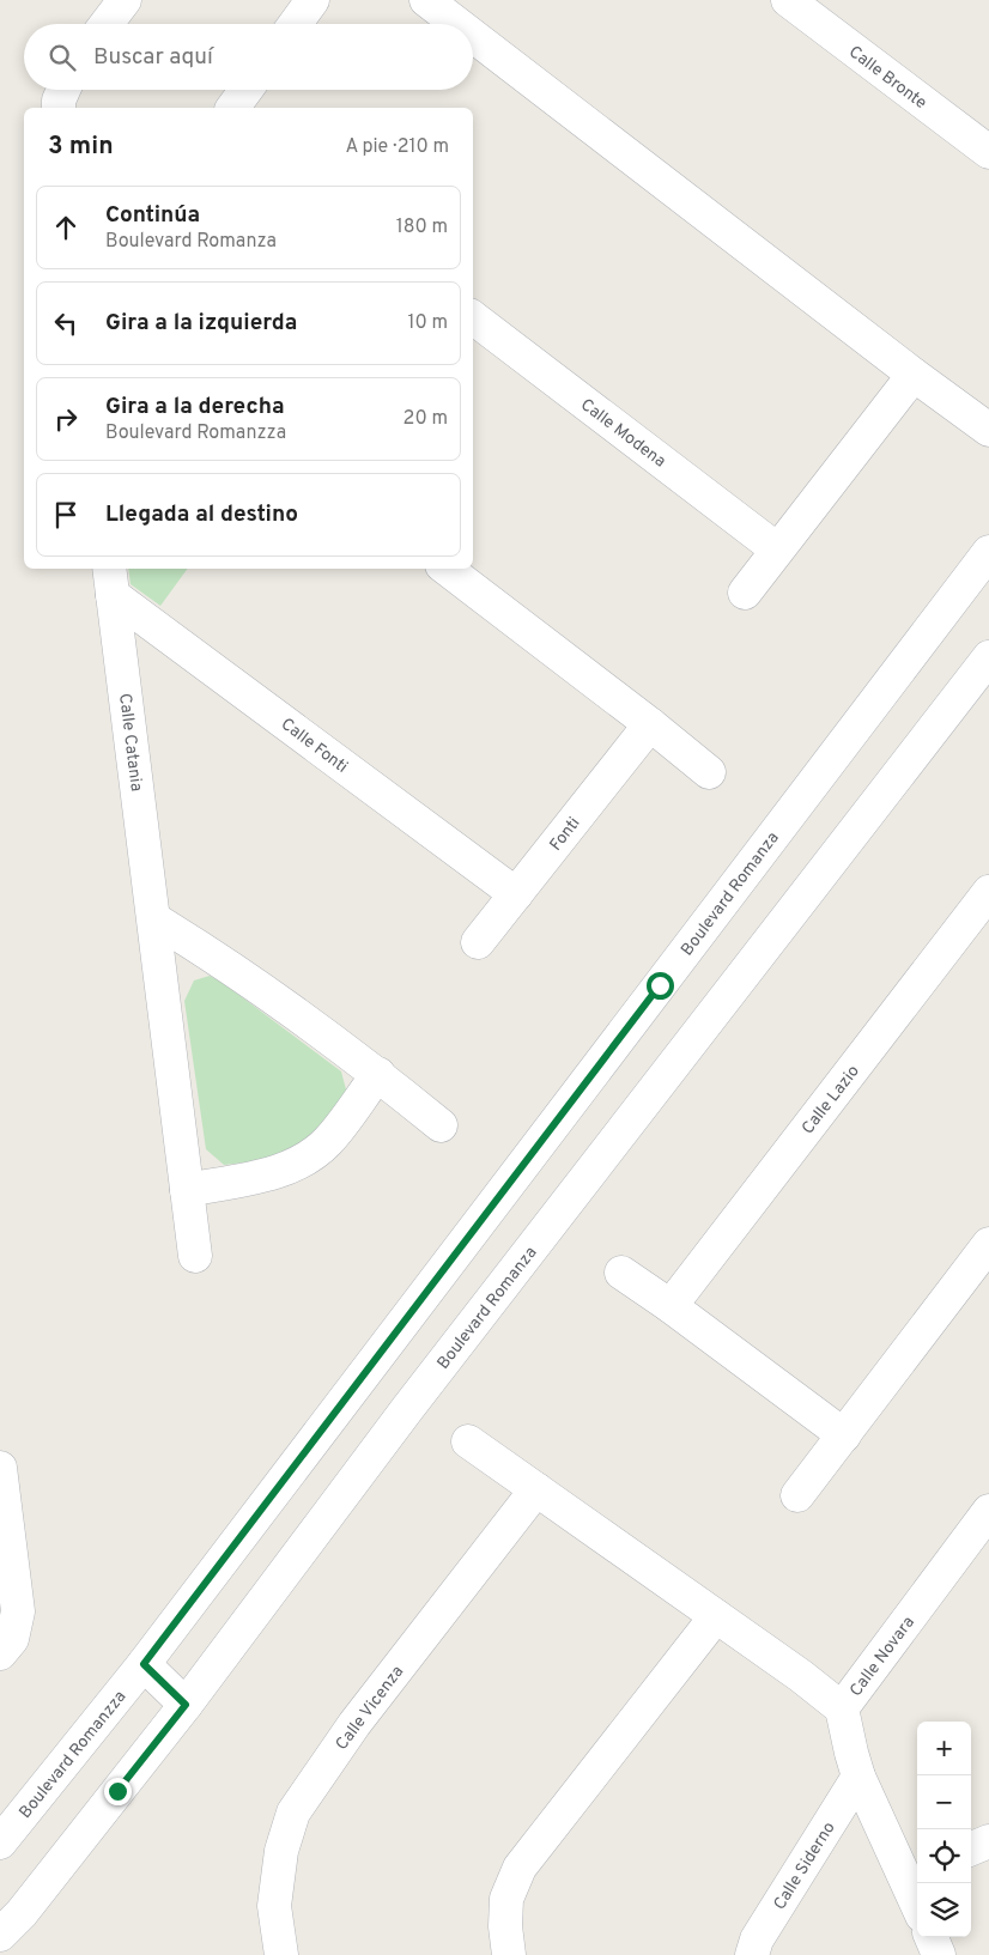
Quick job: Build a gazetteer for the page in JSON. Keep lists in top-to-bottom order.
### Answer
{
  "streets": {
    "street": [
      "Calle Bronte",
      "Calle Modena",
      "Calle Catania",
      "Calle Fonti",
      "Fonti",
      "Boulevard Romanza",
      "Calle Lazio",
      "Calle Novara",
      "Calle Vicenza",
      "Boulevard Romanzza",
      "Calle Siderno"
    ]
  },
  "crossings": [
    ["Calle Catania", "Calle Fonti"],
    ["Calle Fonti", "Fonti"],
    ["Boulevard Romanza", "Boulevard Romanzza"],
    ["Calle Novara", "Calle Siderno"]
  ],
  "page": {
    "search": "Buscar aquí",
    "heading": ["3 min", "A pie · 210 m"],
    "list": [
      ["Continúa", "Boulevard Romanza", "180 m"],
      ["Gira a la izquierda", "10 m"],
      ["Gira a la derecha", "Boulevard Romanzza", "20 m"],
      "Llegada al destino"
    ],
    "map_buttons": ["+", "−"]
  }
}
